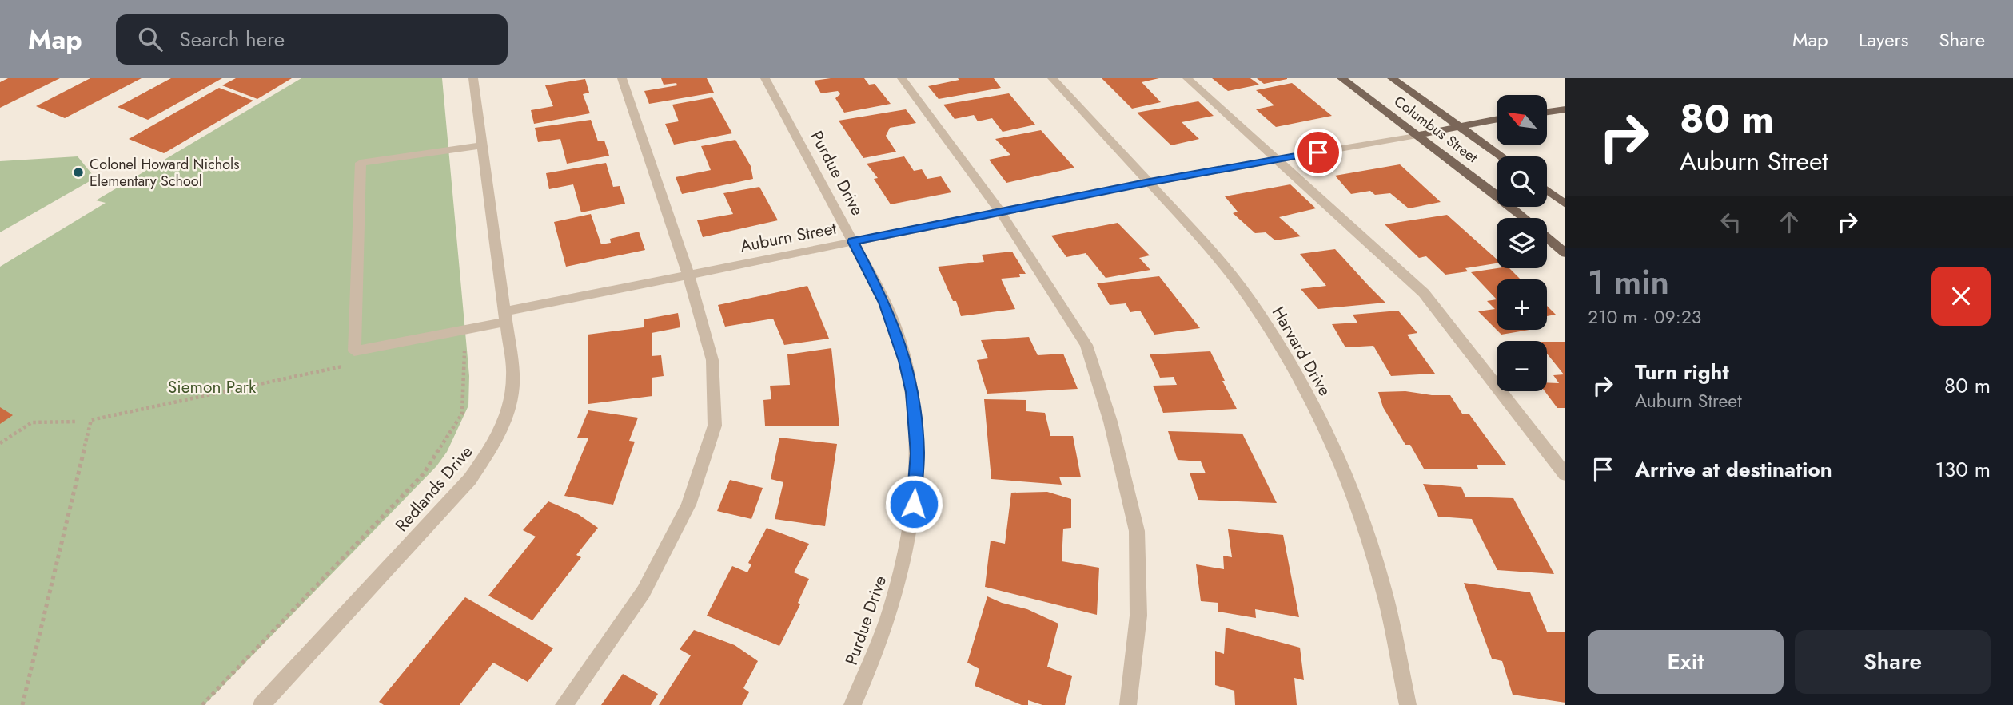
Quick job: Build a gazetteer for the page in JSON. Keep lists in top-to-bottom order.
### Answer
{
  "streets": {
    "main road": ["Columbus Street", "Auburn Street"],
    "street": ["Purdue Drive", "Harvard Drive", "Redlands Drive"]
  },
  "crossings": [
    ["Columbus Street", "Auburn Street"],
    ["Purdue Drive", "Auburn Street"],
    ["Auburn Street", "Harvard Drive"],
    ["Auburn Street", "Redlands Drive"]
  ],
  "parks": ["Siemon Park"],
  "places": ["Colonel Howard Nichols Elementary School"],
  "north": "top left",
  "page": {
    "header": "Map",
    "search": "Search here",
    "nav": ["Map", "Layers", "Share"],
    "turn": ["80 m", "Auburn Street"],
    "map_buttons": ["+", "−"],
    "heading": ["1 min", "210 m · 09:23"],
    "list": [
      {
        "name": "Turn right",
        "note": "Auburn Street",
        "value": "80 m"
      },
      {
        "name": "Arrive at destination",
        "value": "130 m"
      }
    ],
    "buttons": ["Exit", "Share"]
  }
}
